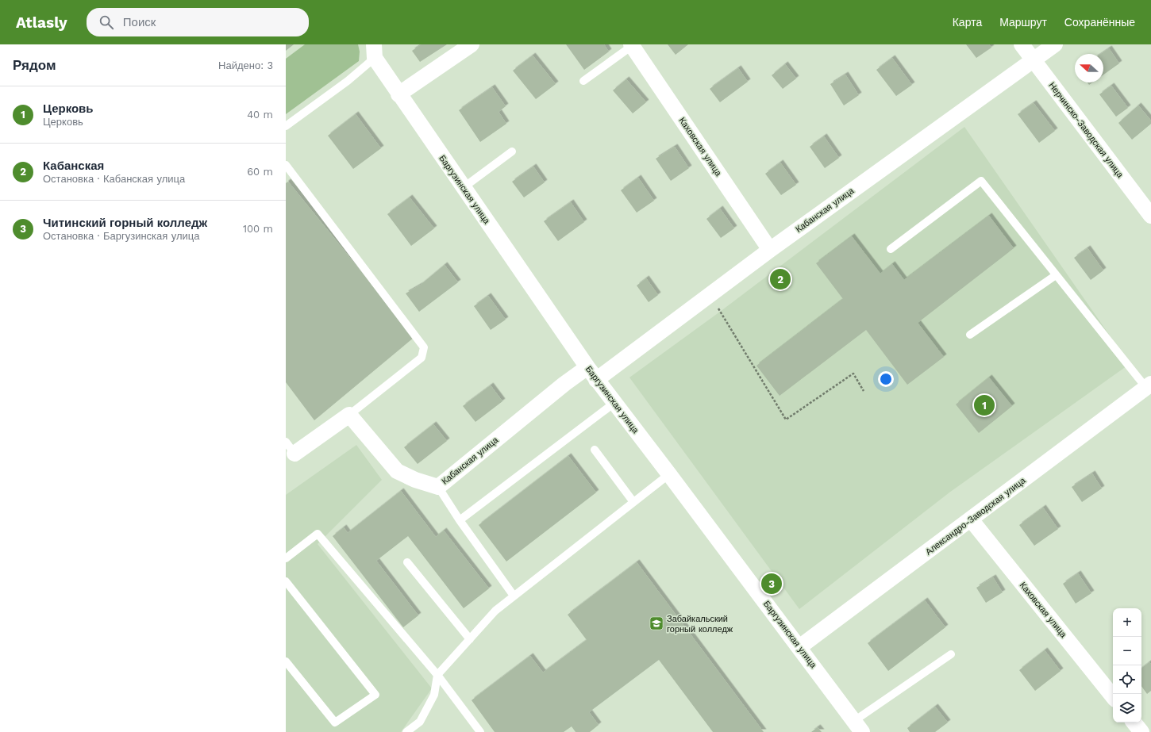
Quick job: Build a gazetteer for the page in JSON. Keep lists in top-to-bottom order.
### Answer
{
  "streets": {
    "street": [
      "Нерчинско-Заводская улица",
      "Каховская улица",
      "Баргузинская улица",
      "Кабанская улица",
      "Александро-Заводская улица"
    ]
  },
  "crossings": [
    ["Нерчинско-Заводская улица", "Кабанская улица"],
    ["Каховская улица", "Кабанская улица"],
    ["Каховская улица", "Александро-Заводская улица"],
    ["Баргузинская улица", "Кабанская улица"],
    ["Баргузинская улица", "Александро-Заводская улица"]
  ],
  "places": {
    "school or university": ["Забайкальский горный колледж"]
  },
  "north": "left",
  "page": {
    "header": "Atlasly",
    "search": "Поиск",
    "nav": ["Карта", "Маршрут", "Сохранённые"],
    "heading": ["Рядом", "Найдено: 3"],
    "list": [
      {
        "mark": "1",
        "name": "Церковь",
        "note": "Церковь",
        "value": "40 m"
      },
      {
        "mark": "2",
        "name": "Кабанская",
        "note": "Остановка · Кабанская улица",
        "value": "60 m"
      },
      {
        "mark": "3",
        "name": "Читинский горный колледж",
        "note": "Остановка · Баргузинская улица",
        "value": "100 m"
      }
    ],
    "pins": ["2", "1", "3"],
    "map_buttons": ["+", "−"]
  }
}
